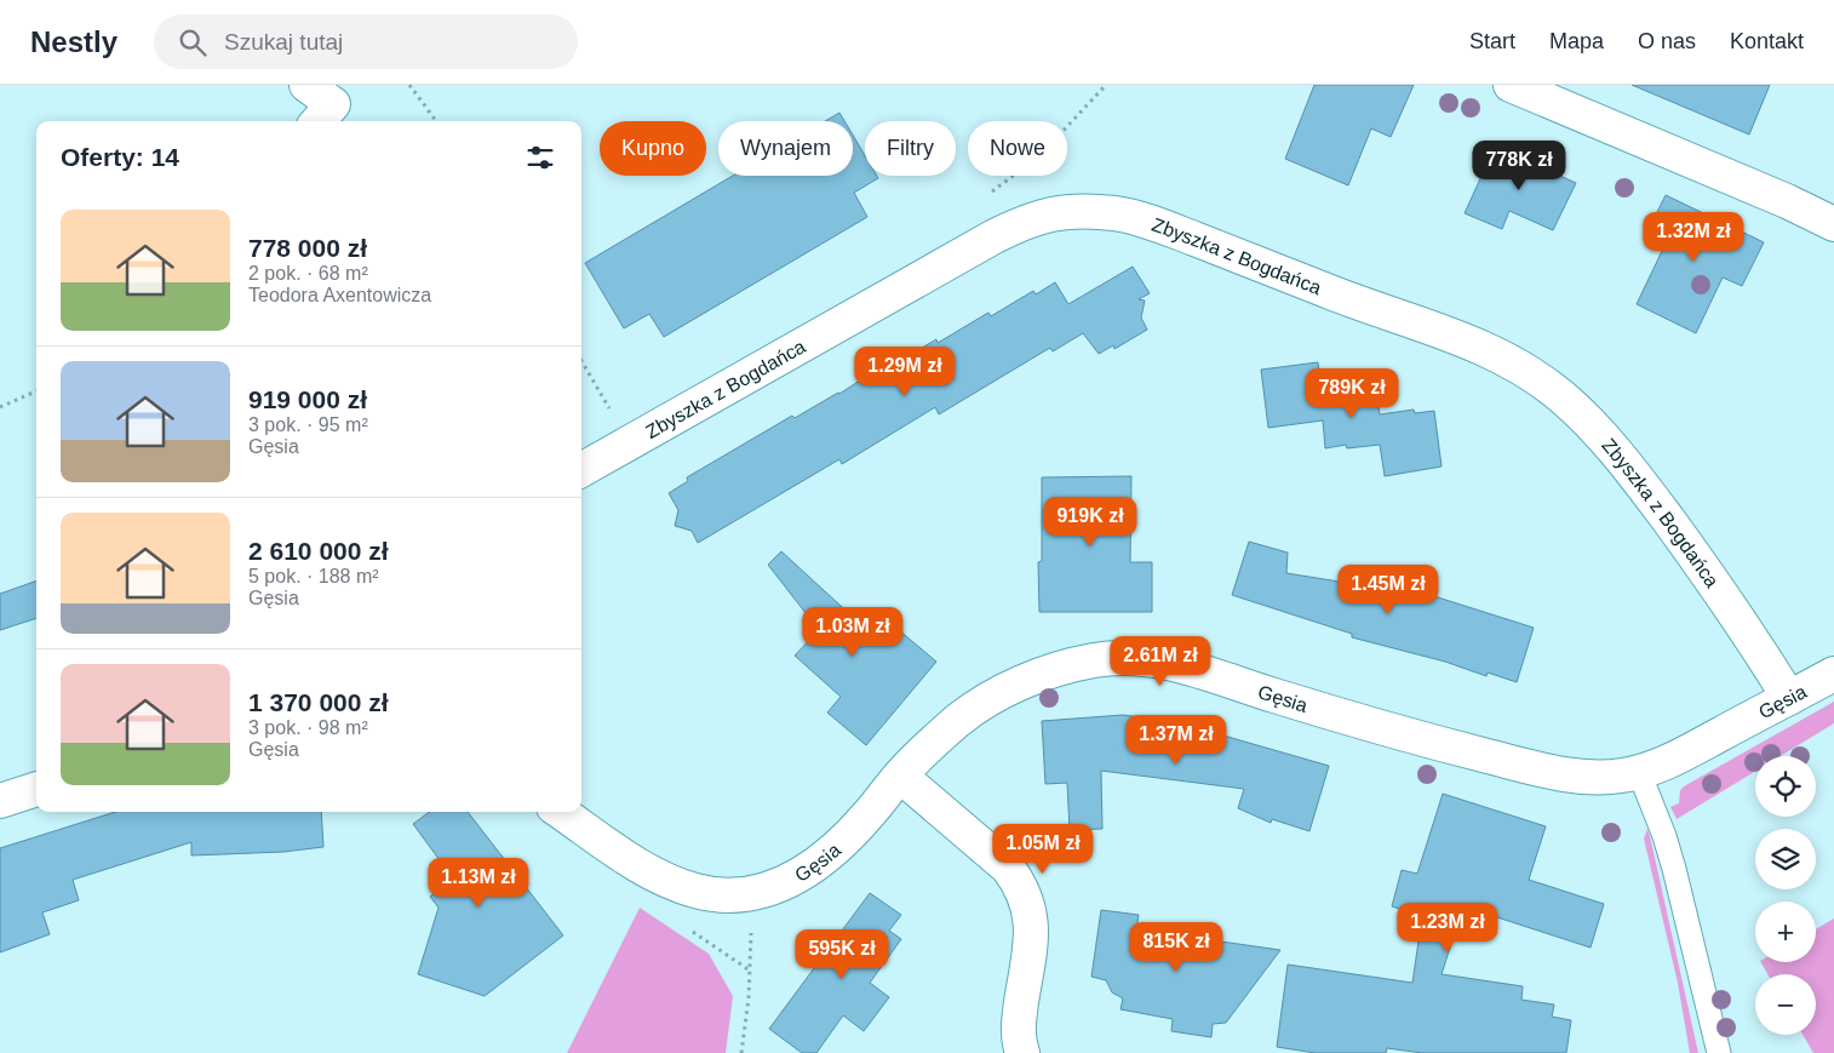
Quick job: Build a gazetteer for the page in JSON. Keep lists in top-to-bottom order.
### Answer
{
  "streets": {
    "street": ["Zbyszka z Bogdańca", "Gęsia"]
  },
  "crossings": [
    ["Zbyszka z Bogdańca", "Gęsia"]
  ],
  "page": {
    "header": "Nestly",
    "search": "Szukaj tutaj",
    "nav": [
      "Start",
      "Mapa",
      "O nas",
      "Kontakt"
    ],
    "chip": [
      "Kupno",
      "Wynajem",
      "Filtry",
      "Nowe"
    ],
    "heading": "Oferty: 14",
    "price": [
      "778K zł",
      "1.32M zł",
      "1.29M zł",
      "789K zł",
      "919K zł",
      "1.45M zł",
      "1.03M zł",
      "2.61M zł",
      "1.37M zł",
      "1.05M zł",
      "1.13M zł",
      "1.23M zł",
      "815K zł",
      "595K zł"
    ],
    "list": [
      {
        "name": "778 000 zł",
        "note": "2 pok. · 68 m² · Teodora Axentowicza"
      },
      {
        "name": "919 000 zł",
        "note": "3 pok. · 95 m² · Gęsia"
      },
      {
        "name": "2 610 000 zł",
        "note": "5 pok. · 188 m² · Gęsia"
      },
      {
        "name": "1 370 000 zł",
        "note": "3 pok. · 98 m² · Gęsia"
      }
    ],
    "map_buttons": ["+", "−"]
  }
}
